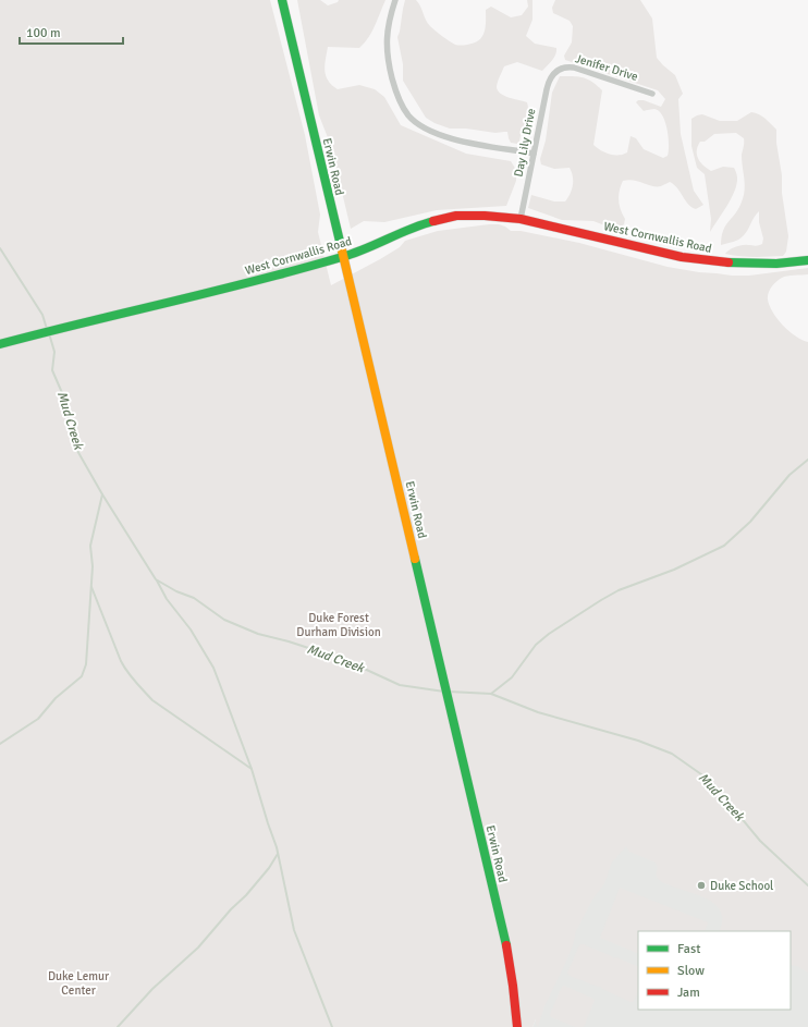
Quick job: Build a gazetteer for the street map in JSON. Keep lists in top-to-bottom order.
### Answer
{
  "streets": {
    "main road": ["Erwin Road", "West Cornwallis Road"],
    "street": ["Jenifer Drive", "Day Lily Drive"]
  },
  "crossings": [
    ["Jenifer Drive", "Day Lily Drive"],
    ["Day Lily Drive", "West Cornwallis Road"],
    ["Erwin Road", "West Cornwallis Road"]
  ],
  "water": ["Mud Creek"],
  "parks": ["Duke Forest Durham Division", "Duke Lemur Center"],
  "places": ["Duke School"],
  "legend": ["Fast", "Slow", "Jam"],
  "scale_bar": "100 m"
}
